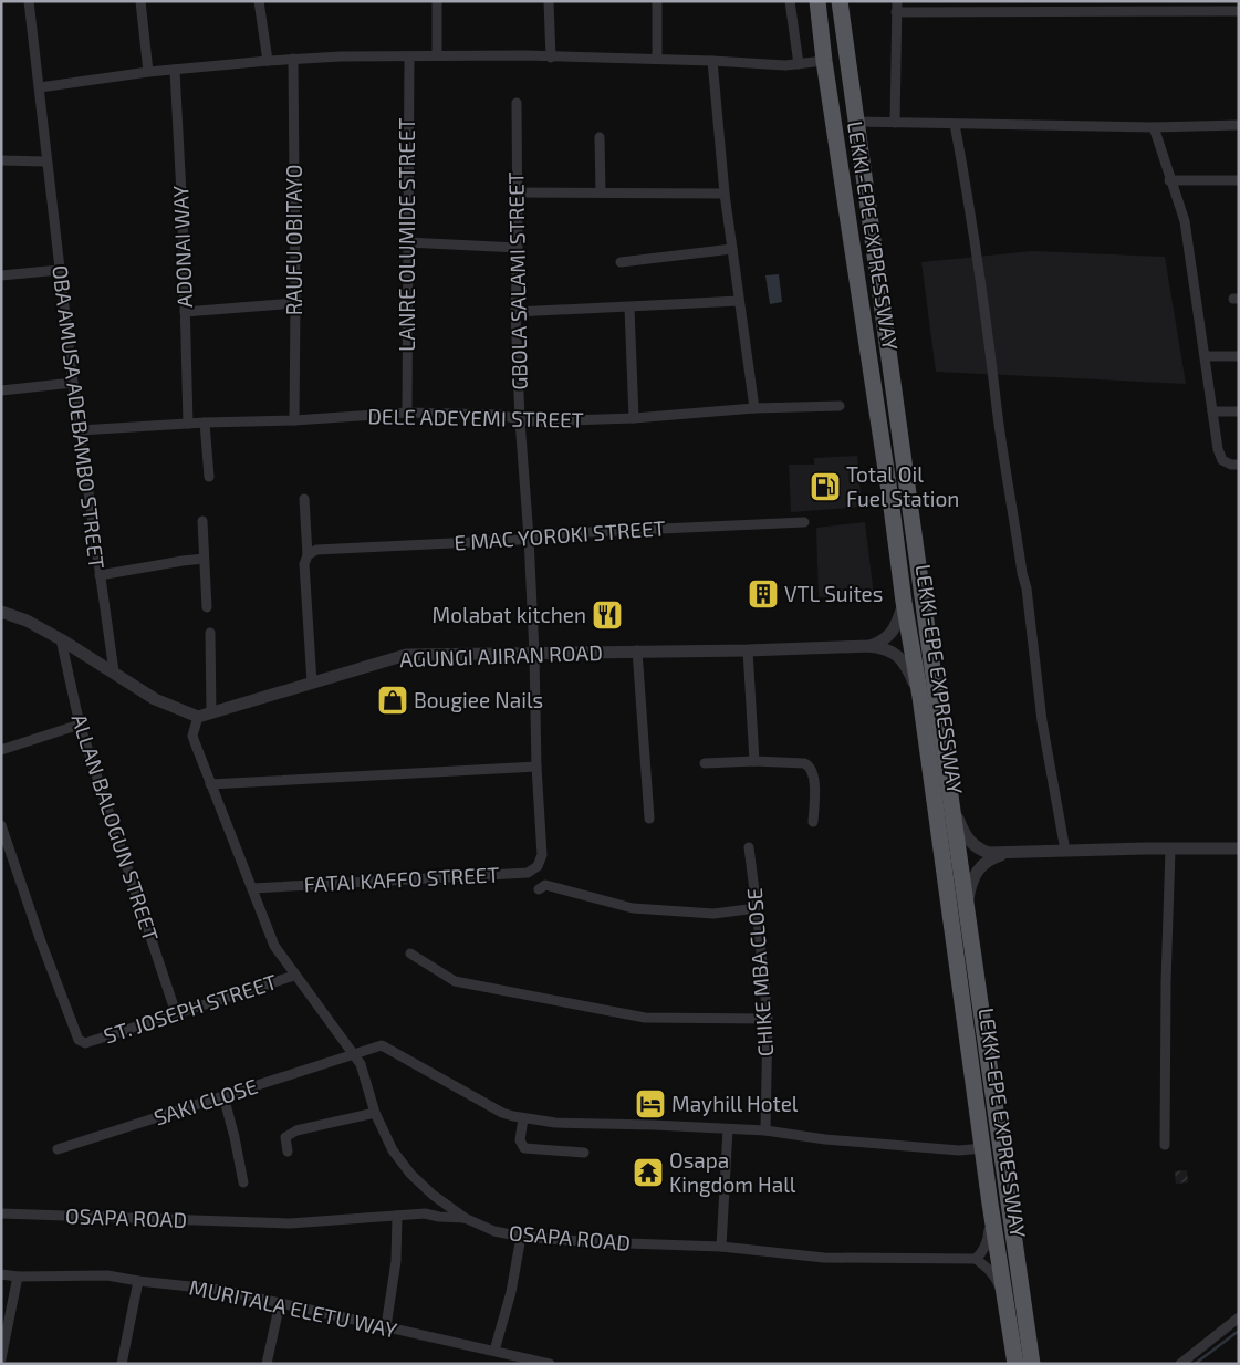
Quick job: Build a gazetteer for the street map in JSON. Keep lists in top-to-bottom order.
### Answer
{
  "streets": {
    "highway": ["LEKKI-EPE EXPRESSWAY"],
    "street": [
      "LANRE OLUMIDE STREET",
      "RAUFU OBITAYO",
      "ADONAI WAY",
      "GBOLA SALAMI STREET",
      "OBA AMUSA ADEBAMBO STREET",
      "DELE ADEYEMI STREET",
      "E MAC YOROKI STREET",
      "AGUNGI AJIRAN ROAD",
      "ALLAN BALOGUN STREET",
      "FATAI KAFFO STREET",
      "CHIKE MBA CLOSE",
      "ST. JOSEPH STREET",
      "SAKI CLOSE",
      "OSAPA ROAD",
      "MURITALA ELETU WAY"
    ]
  },
  "crossings": [
    ["LANRE OLUMIDE STREET", "DELE ADEYEMI STREET"],
    ["LEKKI-EPE EXPRESSWAY", "SAKI CLOSE"],
    ["RAUFU OBITAYO", "DELE ADEYEMI STREET"],
    ["ADONAI WAY", "DELE ADEYEMI STREET"],
    ["GBOLA SALAMI STREET", "DELE ADEYEMI STREET"],
    ["GBOLA SALAMI STREET", "E MAC YOROKI STREET"],
    ["GBOLA SALAMI STREET", "AGUNGI AJIRAN ROAD"],
    ["GBOLA SALAMI STREET", "FATAI KAFFO STREET"],
    ["OBA AMUSA ADEBAMBO STREET", "DELE ADEYEMI STREET"],
    ["ALLAN BALOGUN STREET", "ST. JOSEPH STREET"],
    ["CHIKE MBA CLOSE", "SAKI CLOSE"]
  ],
  "places": {
    "fuel station": ["Total Oil Fuel Station"],
    "building": ["VTL Suites"],
    "restaurant": ["Molabat kitchen"],
    "shop": ["Bougiee Nails"],
    "hotel": ["Mayhill Hotel"],
    "temple": ["Osapa Kingdom Hall"]
  }
}
